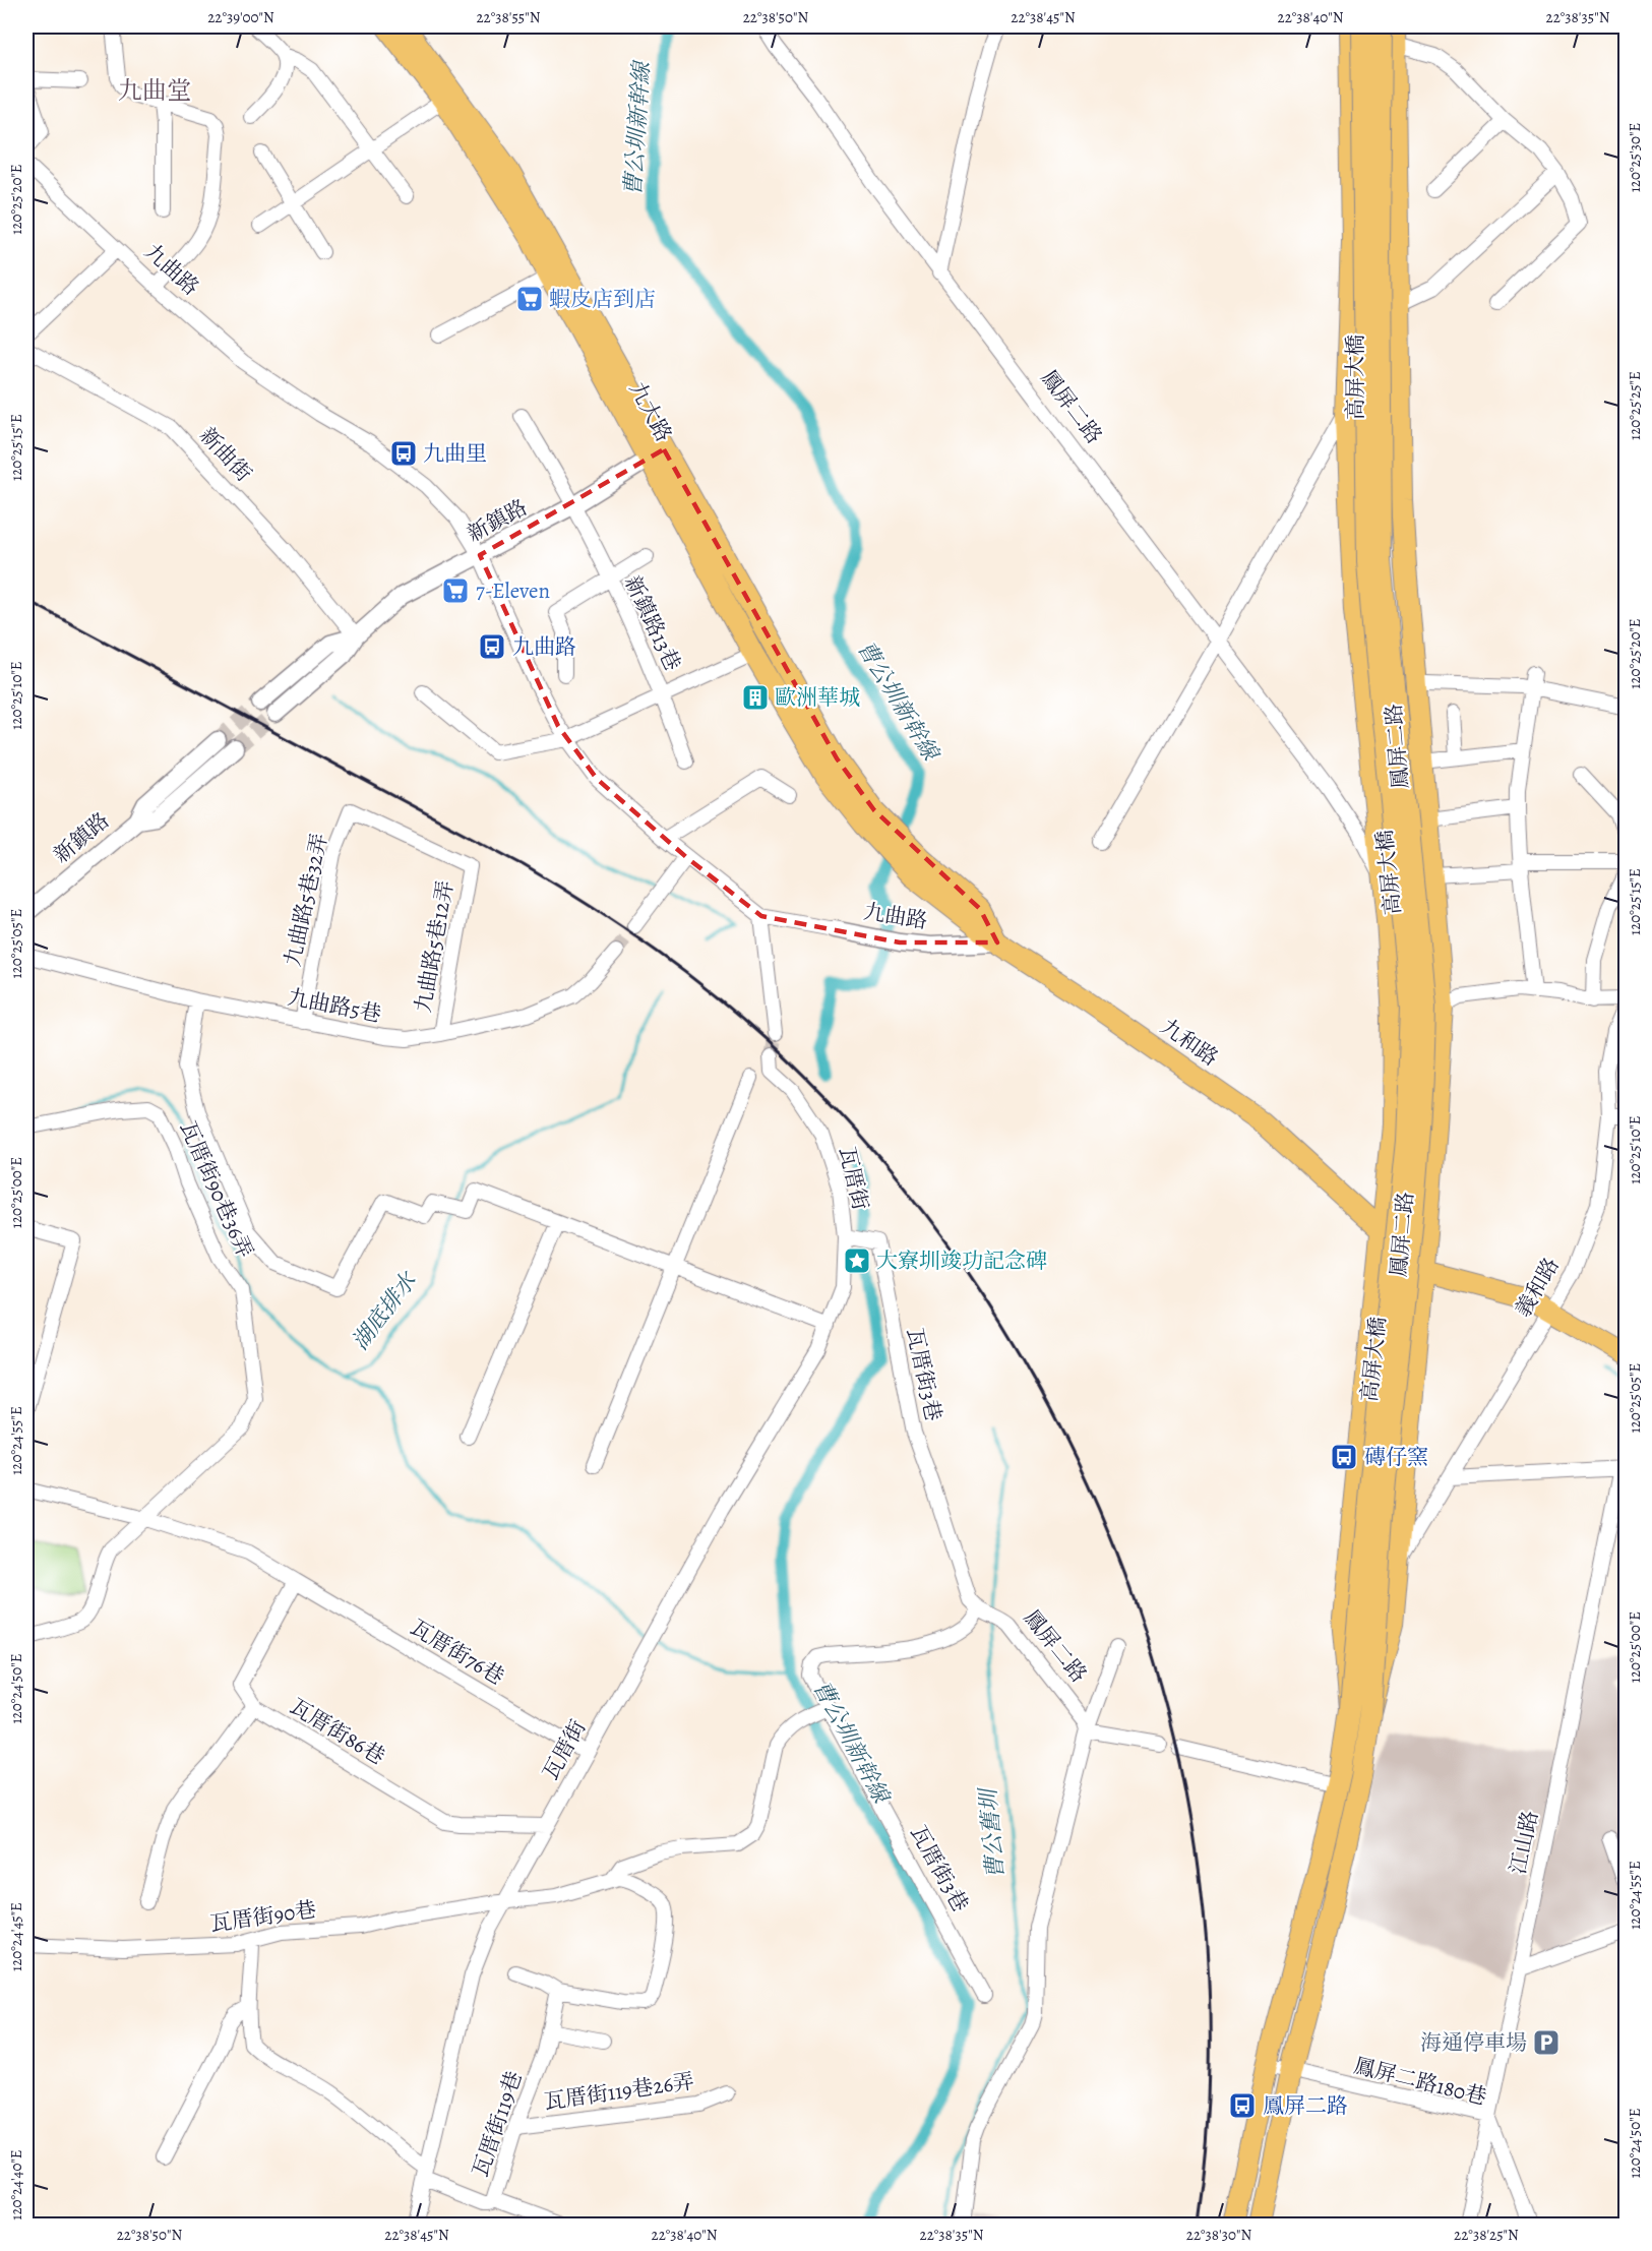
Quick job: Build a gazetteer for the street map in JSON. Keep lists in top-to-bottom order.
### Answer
{
  "streets": {
    "main road": [
      "高屏大橋",
      "鳳屏二路",
      "九大路",
      "九和路"
    ],
    "street": [
      "九曲路",
      "新曲街",
      "新鎮路",
      "新鎮路13巷",
      "九曲路5巷32弄",
      "九曲路5巷12弄",
      "九曲路5巷",
      "瓦厝街",
      "瓦厝街90巷36弄",
      "義和路",
      "瓦厝街3巷",
      "瓦厝街76巷",
      "瓦厝街86巷",
      "江山路",
      "瓦厝街90巷",
      "鳳屏二路180巷",
      "瓦厝街119巷26弄",
      "瓦厝街119巷"
    ]
  },
  "crossings": [
    ["九曲路", "新鎮路"],
    ["九曲路", "九和路"],
    ["高屏大橋", "鳳屏二路"],
    ["鳳屏二路", "九和路"],
    ["鳳屏二路", "義和路"],
    ["鳳屏二路", "瓦厝街3巷"],
    ["鳳屏二路", "鳳屏二路180巷"],
    ["九大路", "新鎮路"],
    ["九大路", "九和路"],
    ["新曲街", "新鎮路"],
    ["新鎮路", "新鎮路13巷"],
    ["九曲路5巷32弄", "九曲路5巷12弄"],
    ["九曲路5巷32弄", "九曲路5巷"],
    ["九曲路5巷12弄", "九曲路5巷"],
    ["九曲路5巷", "瓦厝街90巷36弄"],
    ["瓦厝街", "瓦厝街3巷"],
    ["瓦厝街", "瓦厝街76巷"],
    ["瓦厝街", "瓦厝街86巷"],
    ["瓦厝街", "瓦厝街90巷"],
    ["瓦厝街", "瓦厝街119巷"],
    ["瓦厝街90巷36弄", "瓦厝街76巷"],
    ["江山路", "鳳屏二路180巷"],
    ["瓦厝街90巷", "瓦厝街119巷"],
    ["瓦厝街119巷26弄", "瓦厝街119巷"]
  ],
  "districts": ["九曲堂"],
  "water": ["曹公圳新幹線", "湖底排水", "曹公舊圳"],
  "places": {
    "supermarket": ["蝦皮店到店", "7-Eleven"],
    "bus stop": [
      "九曲里",
      "九曲路",
      "磚仔窯",
      "鳳屏二路"
    ],
    "building": ["歐洲華城"],
    "place": ["大寮圳竣功記念碑"],
    "parking": ["海通停車場"]
  },
  "coordinates": [
    "22°39'00\"N",
    "22°38'55\"N",
    "22°38'50\"N",
    "22°38'45\"N",
    "22°38'40\"N",
    "22°38'35\"N",
    "120°25'30\"E",
    "120°25'20\"E",
    "120°25'25\"E",
    "120°25'15\"E",
    "120°25'10\"E",
    "120°25'05\"E",
    "120°25'00\"E",
    "120°24'55\"E",
    "120°24'50\"E",
    "120°24'45\"E",
    "120°24'40\"E",
    "22°38'30\"N",
    "22°38'25\"N"
  ]
}
